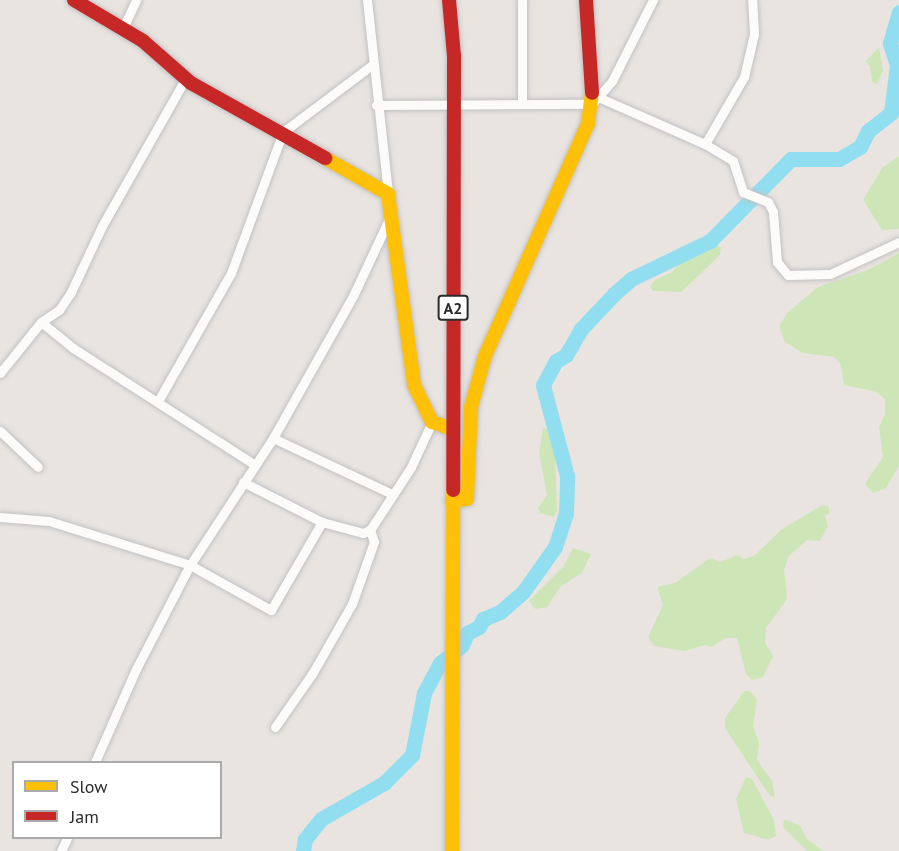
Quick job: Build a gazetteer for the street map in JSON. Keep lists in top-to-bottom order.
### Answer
{
  "streets": {
    "street": ["A2"]
  },
  "legend": ["Slow", "Jam"]
}
